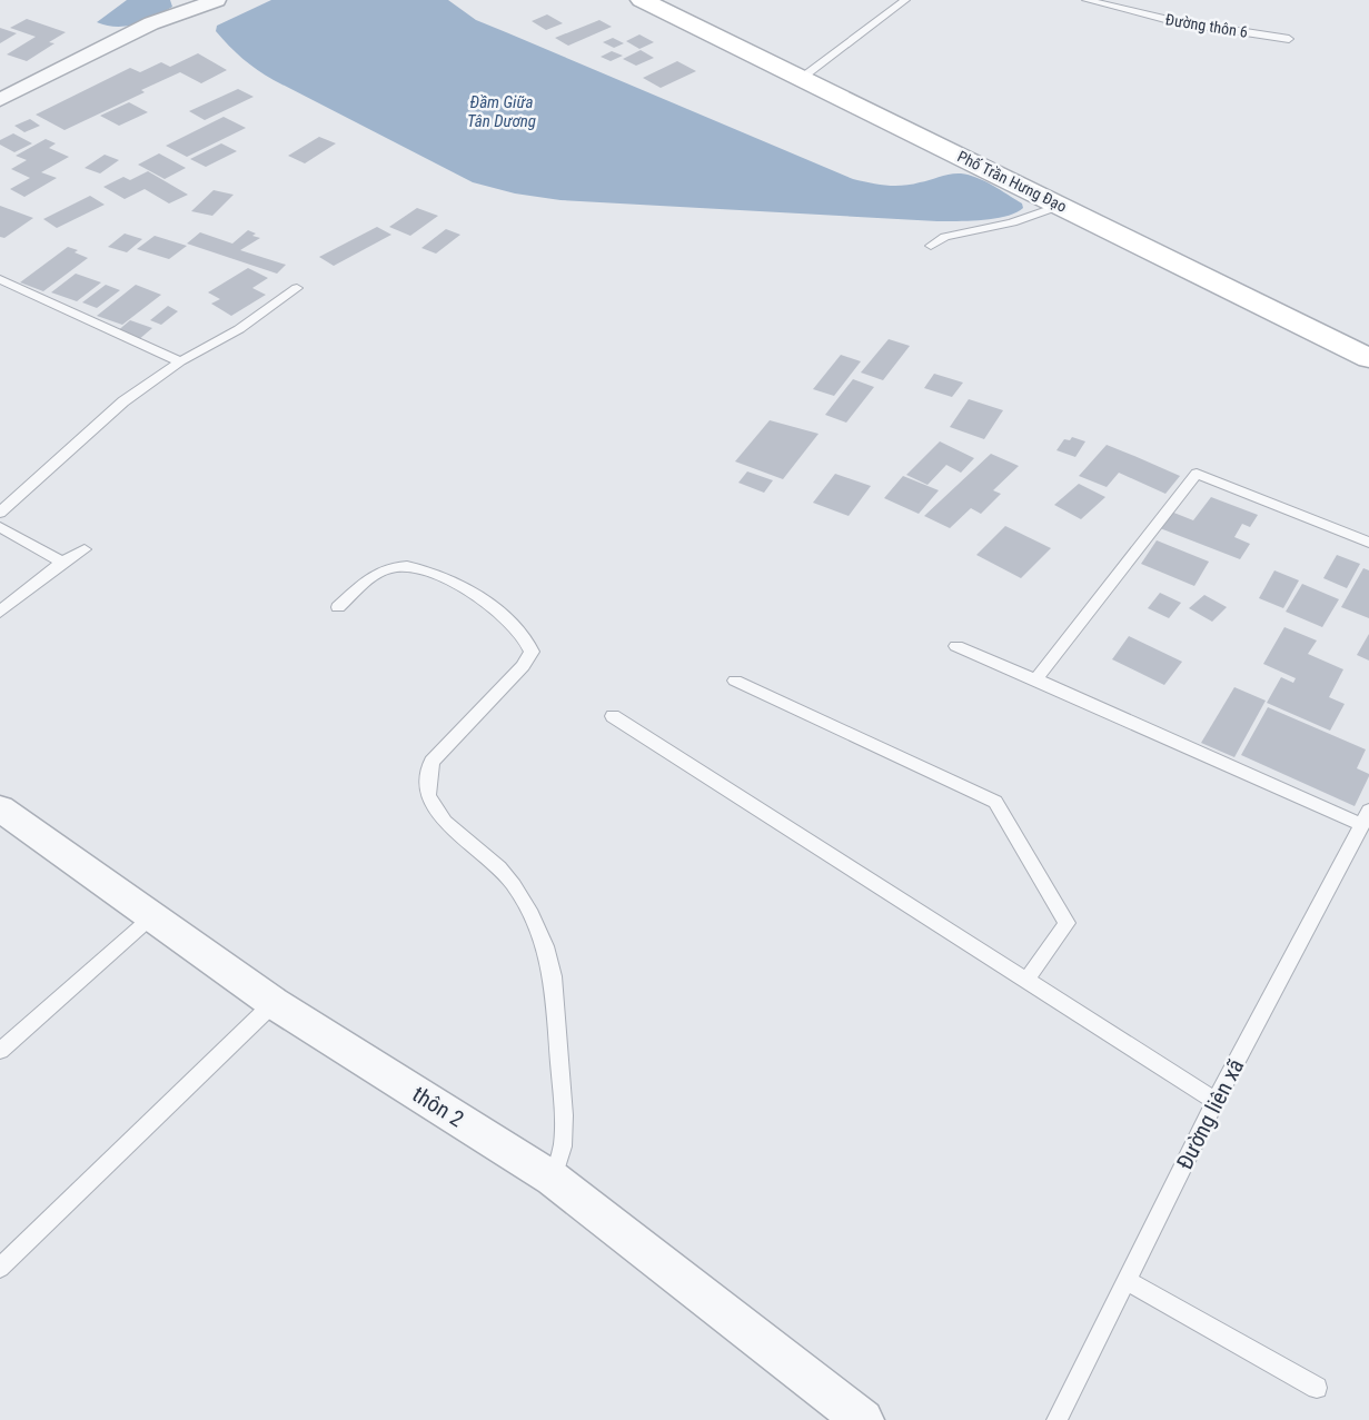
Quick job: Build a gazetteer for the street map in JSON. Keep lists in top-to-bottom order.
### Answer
{
  "streets": {
    "street": ["Phố Trần Hưng Đạo", "thôn 2"],
    "lane": ["Đường thôn 6", "Đường liên xã"]
  },
  "water": ["Đầm Giữa Tân Dương"]
}
